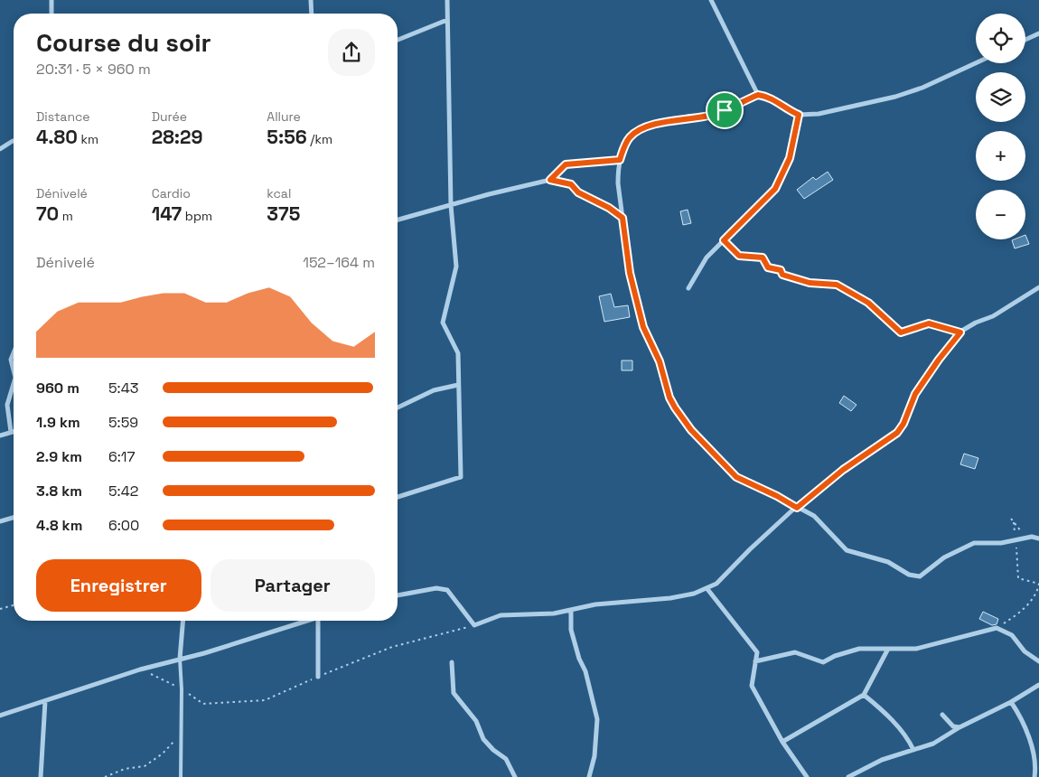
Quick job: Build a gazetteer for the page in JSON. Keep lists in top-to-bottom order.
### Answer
{
  "page": {
    "map_buttons": ["+", "−"],
    "heading": ["Course du soir", "20:31 · 5 × 960 m"],
    "stats": [
      ["Distance", "4.80 km"],
      ["Durée", "28:29"],
      ["Allure", "5:56 /km"],
      ["Dénivelé", "70 m"],
      ["Cardio", "147 bpm"],
      ["kcal", "375"]
    ],
    "chart": ["Dénivelé", "152–164 m"],
    "list": [
      {
        "name": "960 m",
        "note": "5:43"
      },
      {
        "name": "1.9 km",
        "note": "5:59"
      },
      {
        "name": "2.9 km",
        "note": "6:17"
      },
      {
        "name": "3.8 km",
        "note": "5:42"
      },
      {
        "name": "4.8 km",
        "note": "6:00"
      }
    ],
    "buttons": ["Enregistrer", "Partager"]
  }
}
